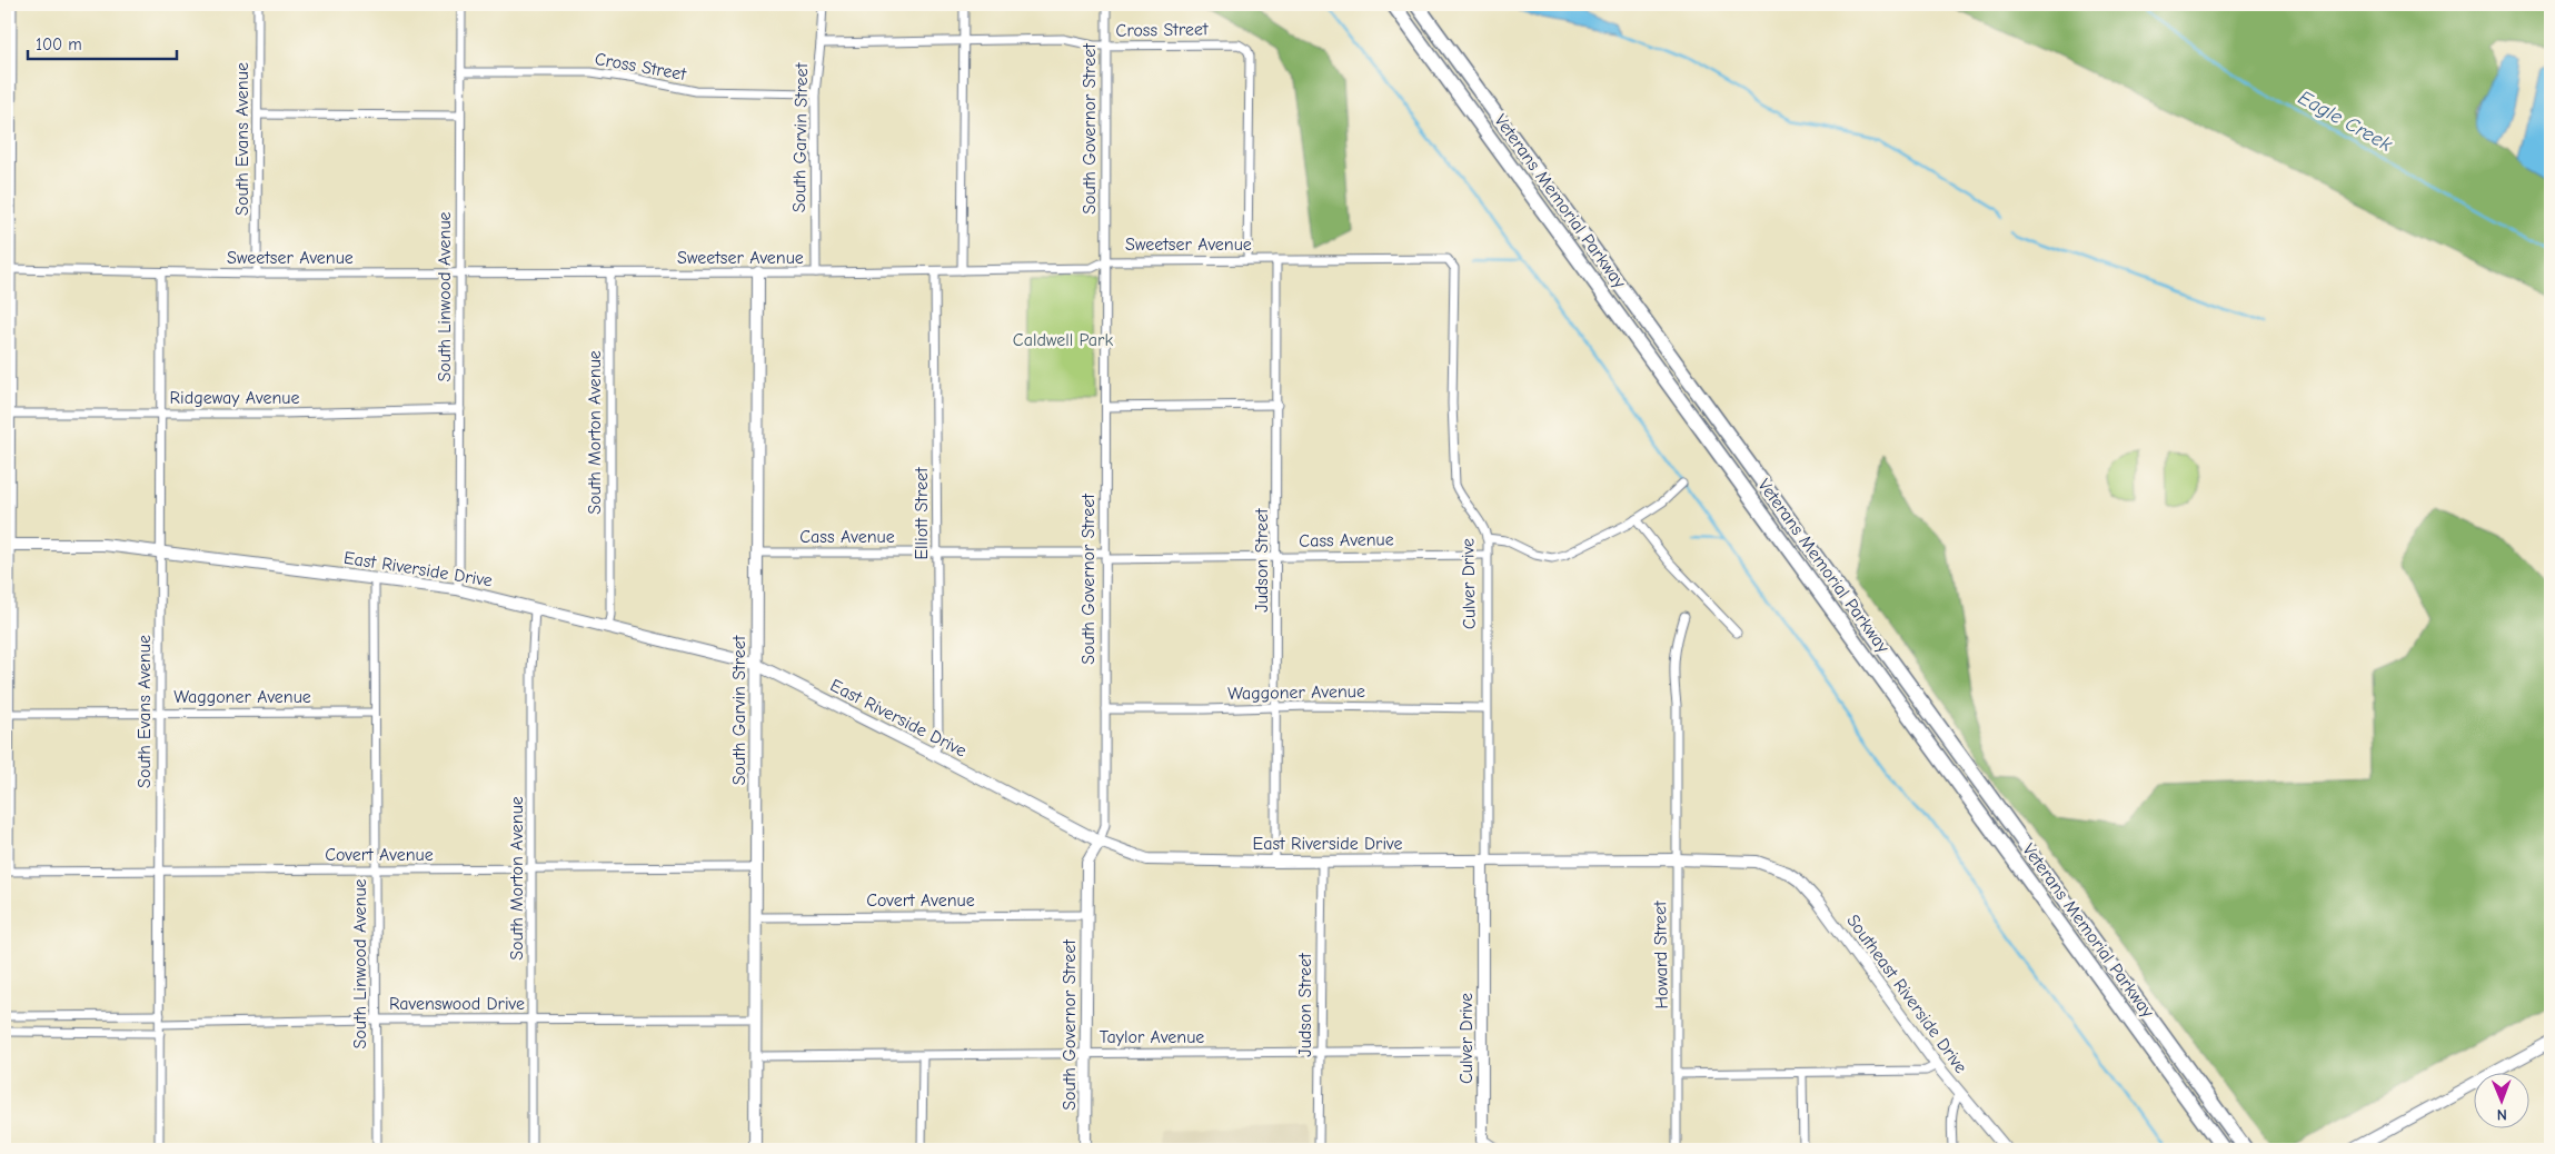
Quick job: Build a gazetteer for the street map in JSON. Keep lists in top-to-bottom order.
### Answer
{
  "streets": {
    "highway": ["Veterans Memorial Parkway"],
    "street": [
      "Cross Street",
      "South Governor Street",
      "South Garvin Street",
      "South Evans Avenue",
      "Sweetser Avenue",
      "South Linwood Avenue",
      "Ridgeway Avenue",
      "South Morton Avenue",
      "Elliott Street",
      "Cass Avenue",
      "Judson Street",
      "East Riverside Drive",
      "Culver Drive",
      "Waggoner Avenue",
      "Covert Avenue",
      "Howard Street",
      "Southeast Riverside Drive",
      "Ravenswood Drive",
      "Taylor Avenue"
    ]
  },
  "crossings": [
    ["Cross Street", "South Governor Street"],
    ["Cross Street", "South Garvin Street"],
    ["Cross Street", "Sweetser Avenue"],
    ["Cross Street", "South Linwood Avenue"],
    ["South Governor Street", "Sweetser Avenue"],
    ["South Governor Street", "Cass Avenue"],
    ["South Governor Street", "East Riverside Drive"],
    ["South Governor Street", "Waggoner Avenue"],
    ["South Governor Street", "Covert Avenue"],
    ["South Governor Street", "Taylor Avenue"],
    ["South Garvin Street", "Sweetser Avenue"],
    ["South Garvin Street", "Cass Avenue"],
    ["South Garvin Street", "East Riverside Drive"],
    ["South Garvin Street", "Covert Avenue"],
    ["South Garvin Street", "Ravenswood Drive"],
    ["South Garvin Street", "Taylor Avenue"],
    ["South Evans Avenue", "Sweetser Avenue"],
    ["South Evans Avenue", "Ridgeway Avenue"],
    ["South Evans Avenue", "East Riverside Drive"],
    ["South Evans Avenue", "Waggoner Avenue"],
    ["South Evans Avenue", "Covert Avenue"],
    ["South Evans Avenue", "Ravenswood Drive"],
    ["Sweetser Avenue", "South Linwood Avenue"],
    ["Sweetser Avenue", "South Morton Avenue"],
    ["Sweetser Avenue", "Elliott Street"],
    ["Sweetser Avenue", "Judson Street"],
    ["Sweetser Avenue", "Culver Drive"],
    ["South Linwood Avenue", "Ridgeway Avenue"],
    ["South Linwood Avenue", "East Riverside Drive"],
    ["South Linwood Avenue", "Waggoner Avenue"],
    ["South Linwood Avenue", "Covert Avenue"],
    ["South Linwood Avenue", "Ravenswood Drive"],
    ["South Morton Avenue", "East Riverside Drive"],
    ["South Morton Avenue", "Covert Avenue"],
    ["South Morton Avenue", "Ravenswood Drive"],
    ["Elliott Street", "Cass Avenue"],
    ["Elliott Street", "East Riverside Drive"],
    ["Cass Avenue", "Judson Street"],
    ["Cass Avenue", "Culver Drive"],
    ["Judson Street", "East Riverside Drive"],
    ["Judson Street", "Waggoner Avenue"],
    ["Judson Street", "Taylor Avenue"],
    ["East Riverside Drive", "Culver Drive"],
    ["East Riverside Drive", "Howard Street"],
    ["East Riverside Drive", "Southeast Riverside Drive"],
    ["Culver Drive", "Waggoner Avenue"],
    ["Culver Drive", "Taylor Avenue"]
  ],
  "water": ["Eagle Creek"],
  "parks": ["Caldwell Park"],
  "scale_bar": "100 m",
  "north": "bottom"
}
